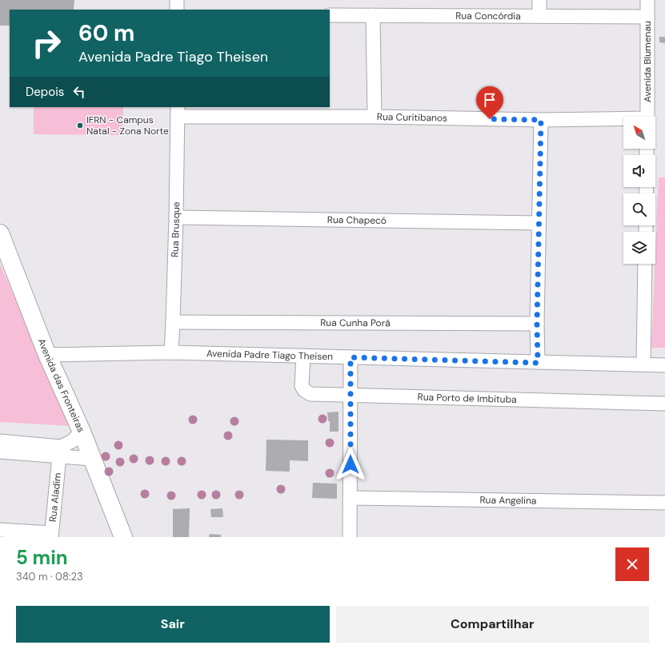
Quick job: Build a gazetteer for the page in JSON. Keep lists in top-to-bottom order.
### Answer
{
  "streets": {
    "main road": ["Avenida das Fronteiras"],
    "street": [
      "Rua Concórdia",
      "Avenida Blumenau",
      "Rua Curitibanos",
      "Rua Chapecó",
      "Rua Brusque",
      "Rua Cunha Porã",
      "Avenida Padre Tiago Theisen",
      "Rua Porto de Imbituba",
      "Rua Aladim",
      "Rua Angelina"
    ]
  },
  "crossings": [
    ["Rua Concórdia", "Avenida Blumenau"],
    ["Rua Curitibanos", "Rua Brusque"],
    ["Rua Chapecó", "Rua Brusque"],
    ["Rua Brusque", "Rua Cunha Porã"],
    ["Rua Brusque", "Avenida Padre Tiago Theisen"],
    ["Avenida Padre Tiago Theisen", "Avenida das Fronteiras"],
    ["Avenida Padre Tiago Theisen", "Rua Porto de Imbituba"]
  ],
  "places": ["IFRN - Campus Natal - Zona Norte"],
  "north": "top left",
  "page": {
    "turn": ["60 m", "Avenida Padre Tiago Theisen"],
    "then": "Depois",
    "heading": ["5 min", "340 m · 08:23"],
    "buttons": ["Sair", "Compartilhar"]
  }
}
